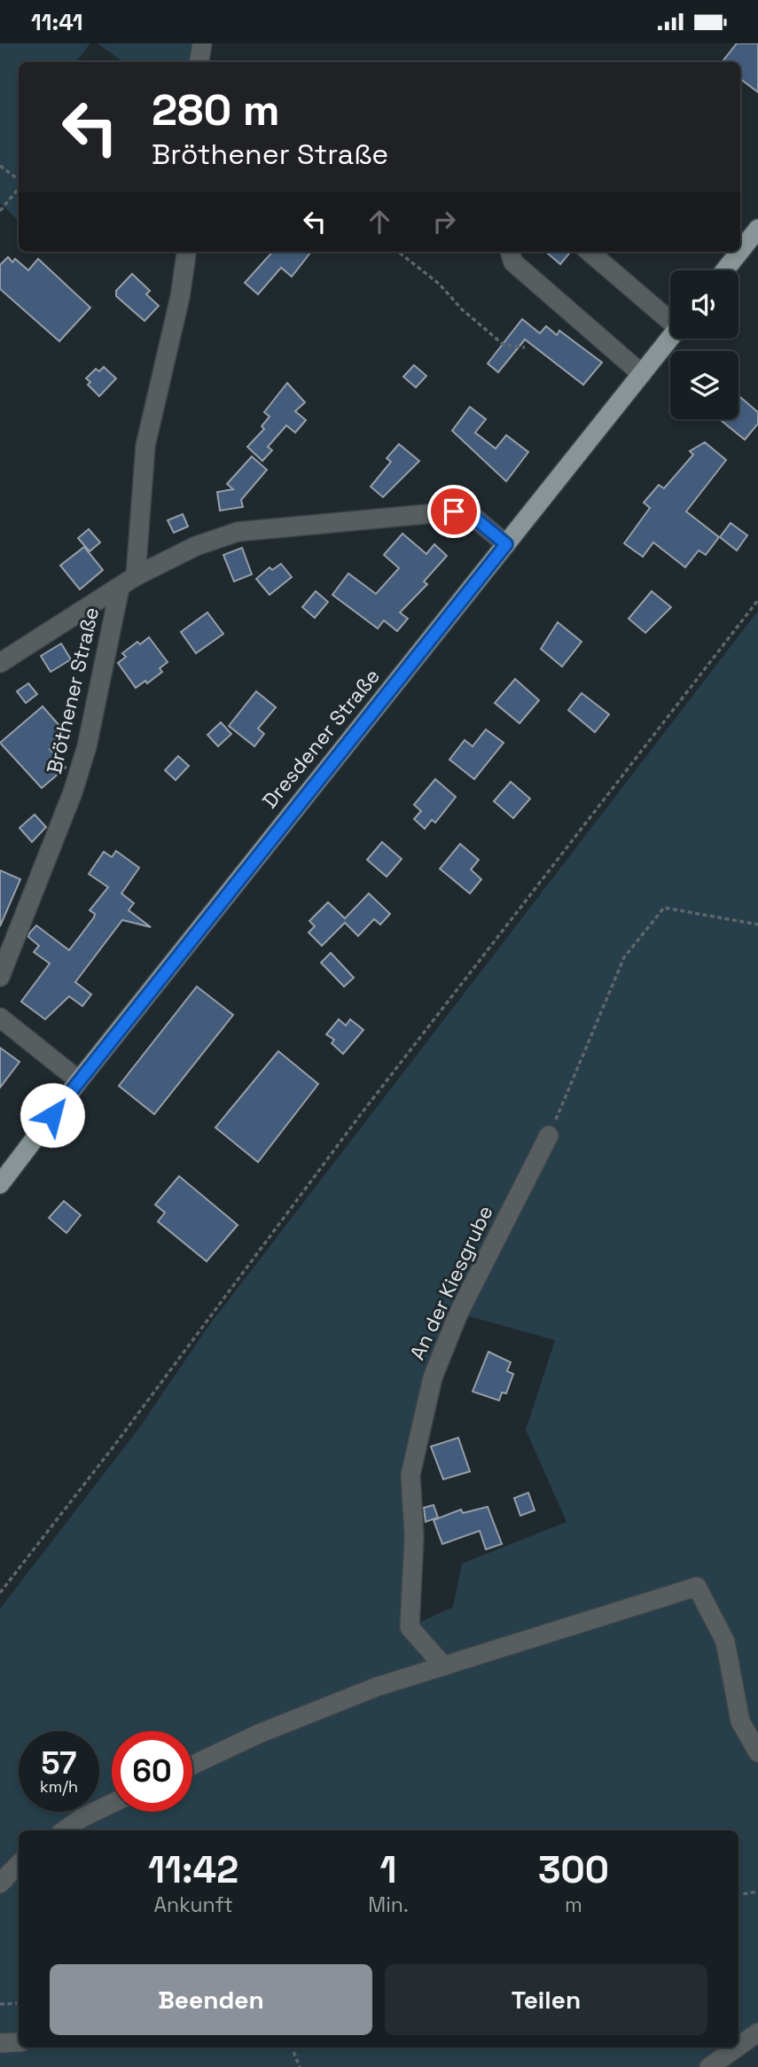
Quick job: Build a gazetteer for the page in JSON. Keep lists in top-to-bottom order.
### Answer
{
  "streets": {
    "main road": ["Dresdener Straße"],
    "street": ["Bröthener Straße", "An der Kiesgrube"]
  },
  "crossings": [
    ["Bröthener Straße", "Dresdener Straße"]
  ],
  "page": {
    "status": "11:41",
    "turn": ["280 m", "Bröthener Straße"],
    "speed": "57 km/h",
    "limit": "60",
    "eta": [
      "11:42",
      "Ankunft",
      "1",
      "Min.",
      "300",
      "m"
    ],
    "buttons": ["Beenden", "Teilen"]
  }
}
